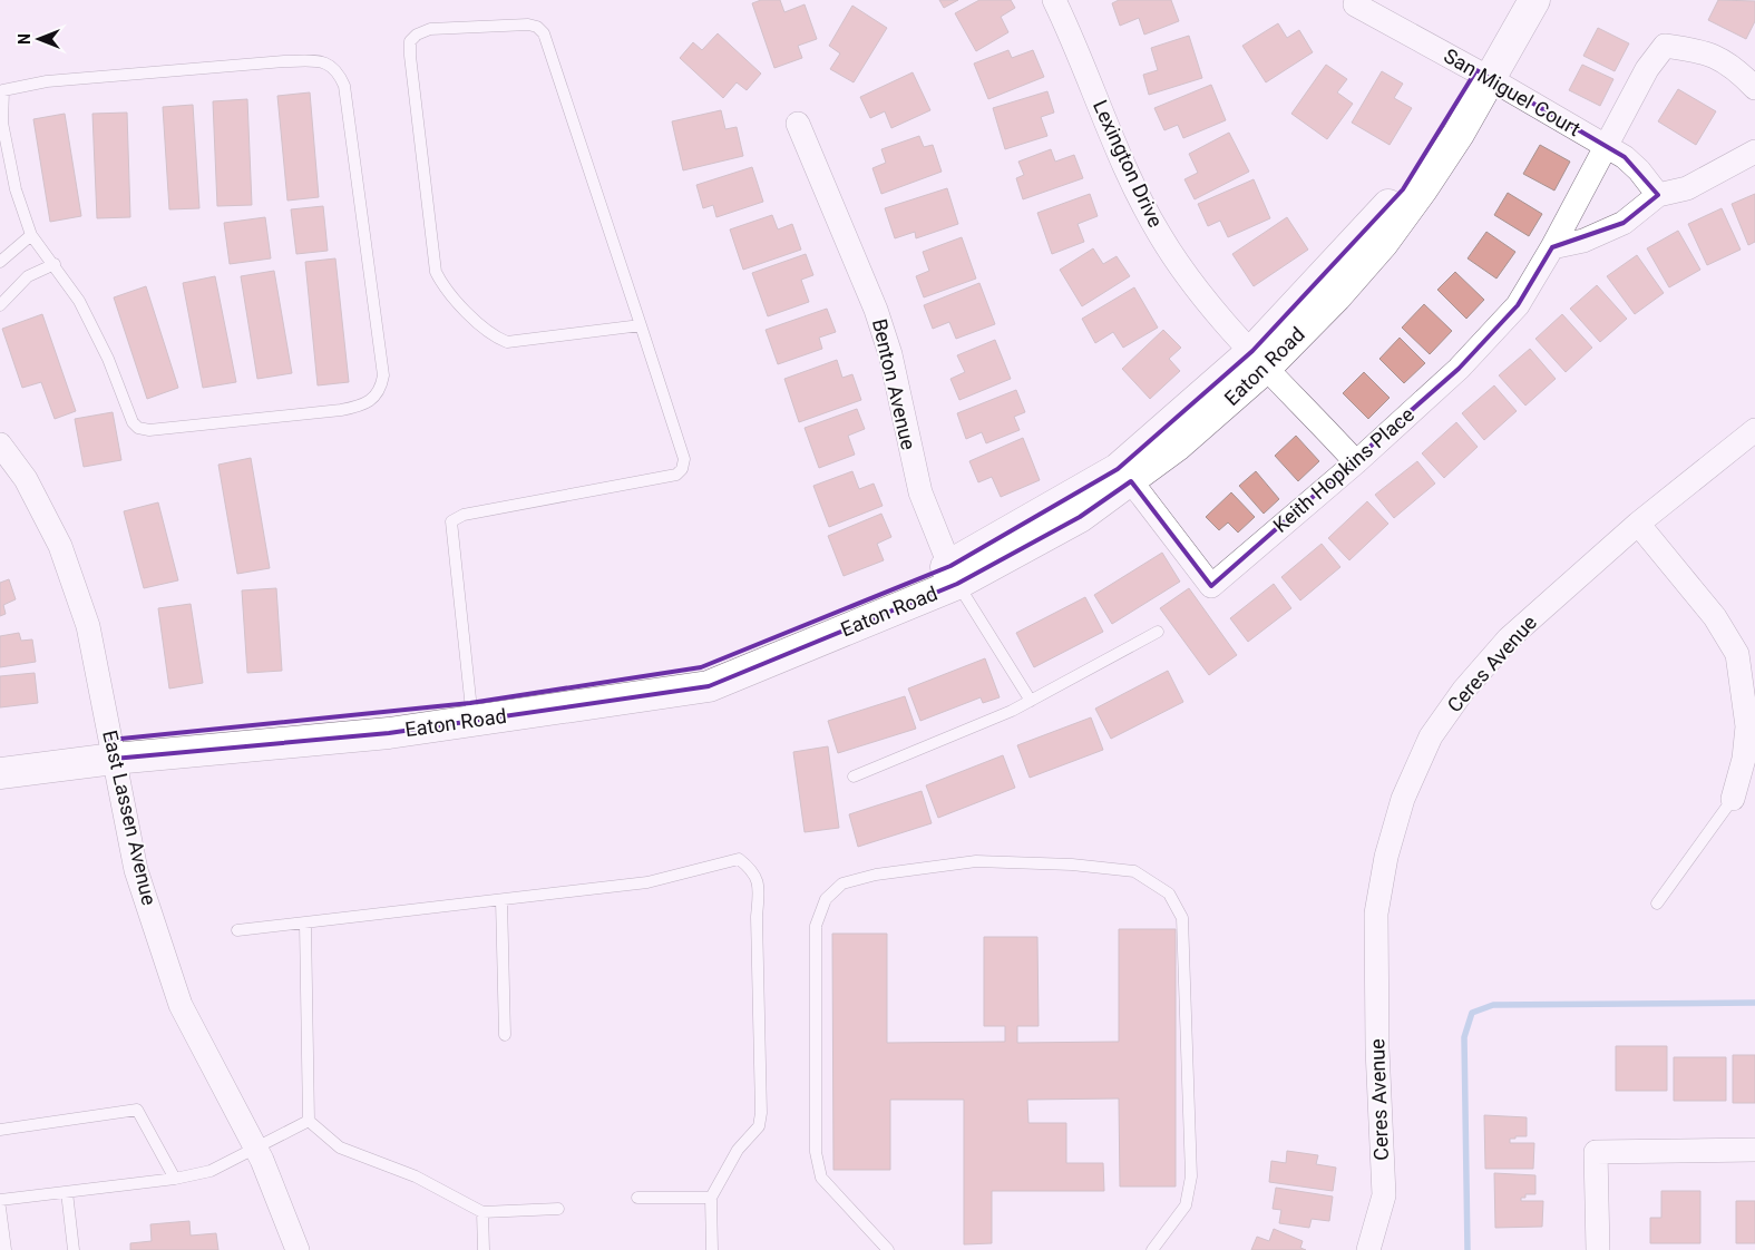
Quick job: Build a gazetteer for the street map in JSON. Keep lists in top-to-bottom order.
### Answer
{
  "streets": {
    "street": [
      "San Miguel Court",
      "Lexington Drive",
      "Eaton Road",
      "Benton Avenue",
      "Keith Hopkins Place",
      "Ceres Avenue",
      "East Lassen Avenue"
    ]
  },
  "crossings": [
    ["San Miguel Court", "Eaton Road"],
    ["San Miguel Court", "Keith Hopkins Place"],
    ["Lexington Drive", "Eaton Road"],
    ["Lexington Drive", "Keith Hopkins Place"],
    ["Eaton Road", "Benton Avenue"],
    ["Eaton Road", "Keith Hopkins Place"],
    ["Eaton Road", "East Lassen Avenue"]
  ],
  "north": "left"
}
